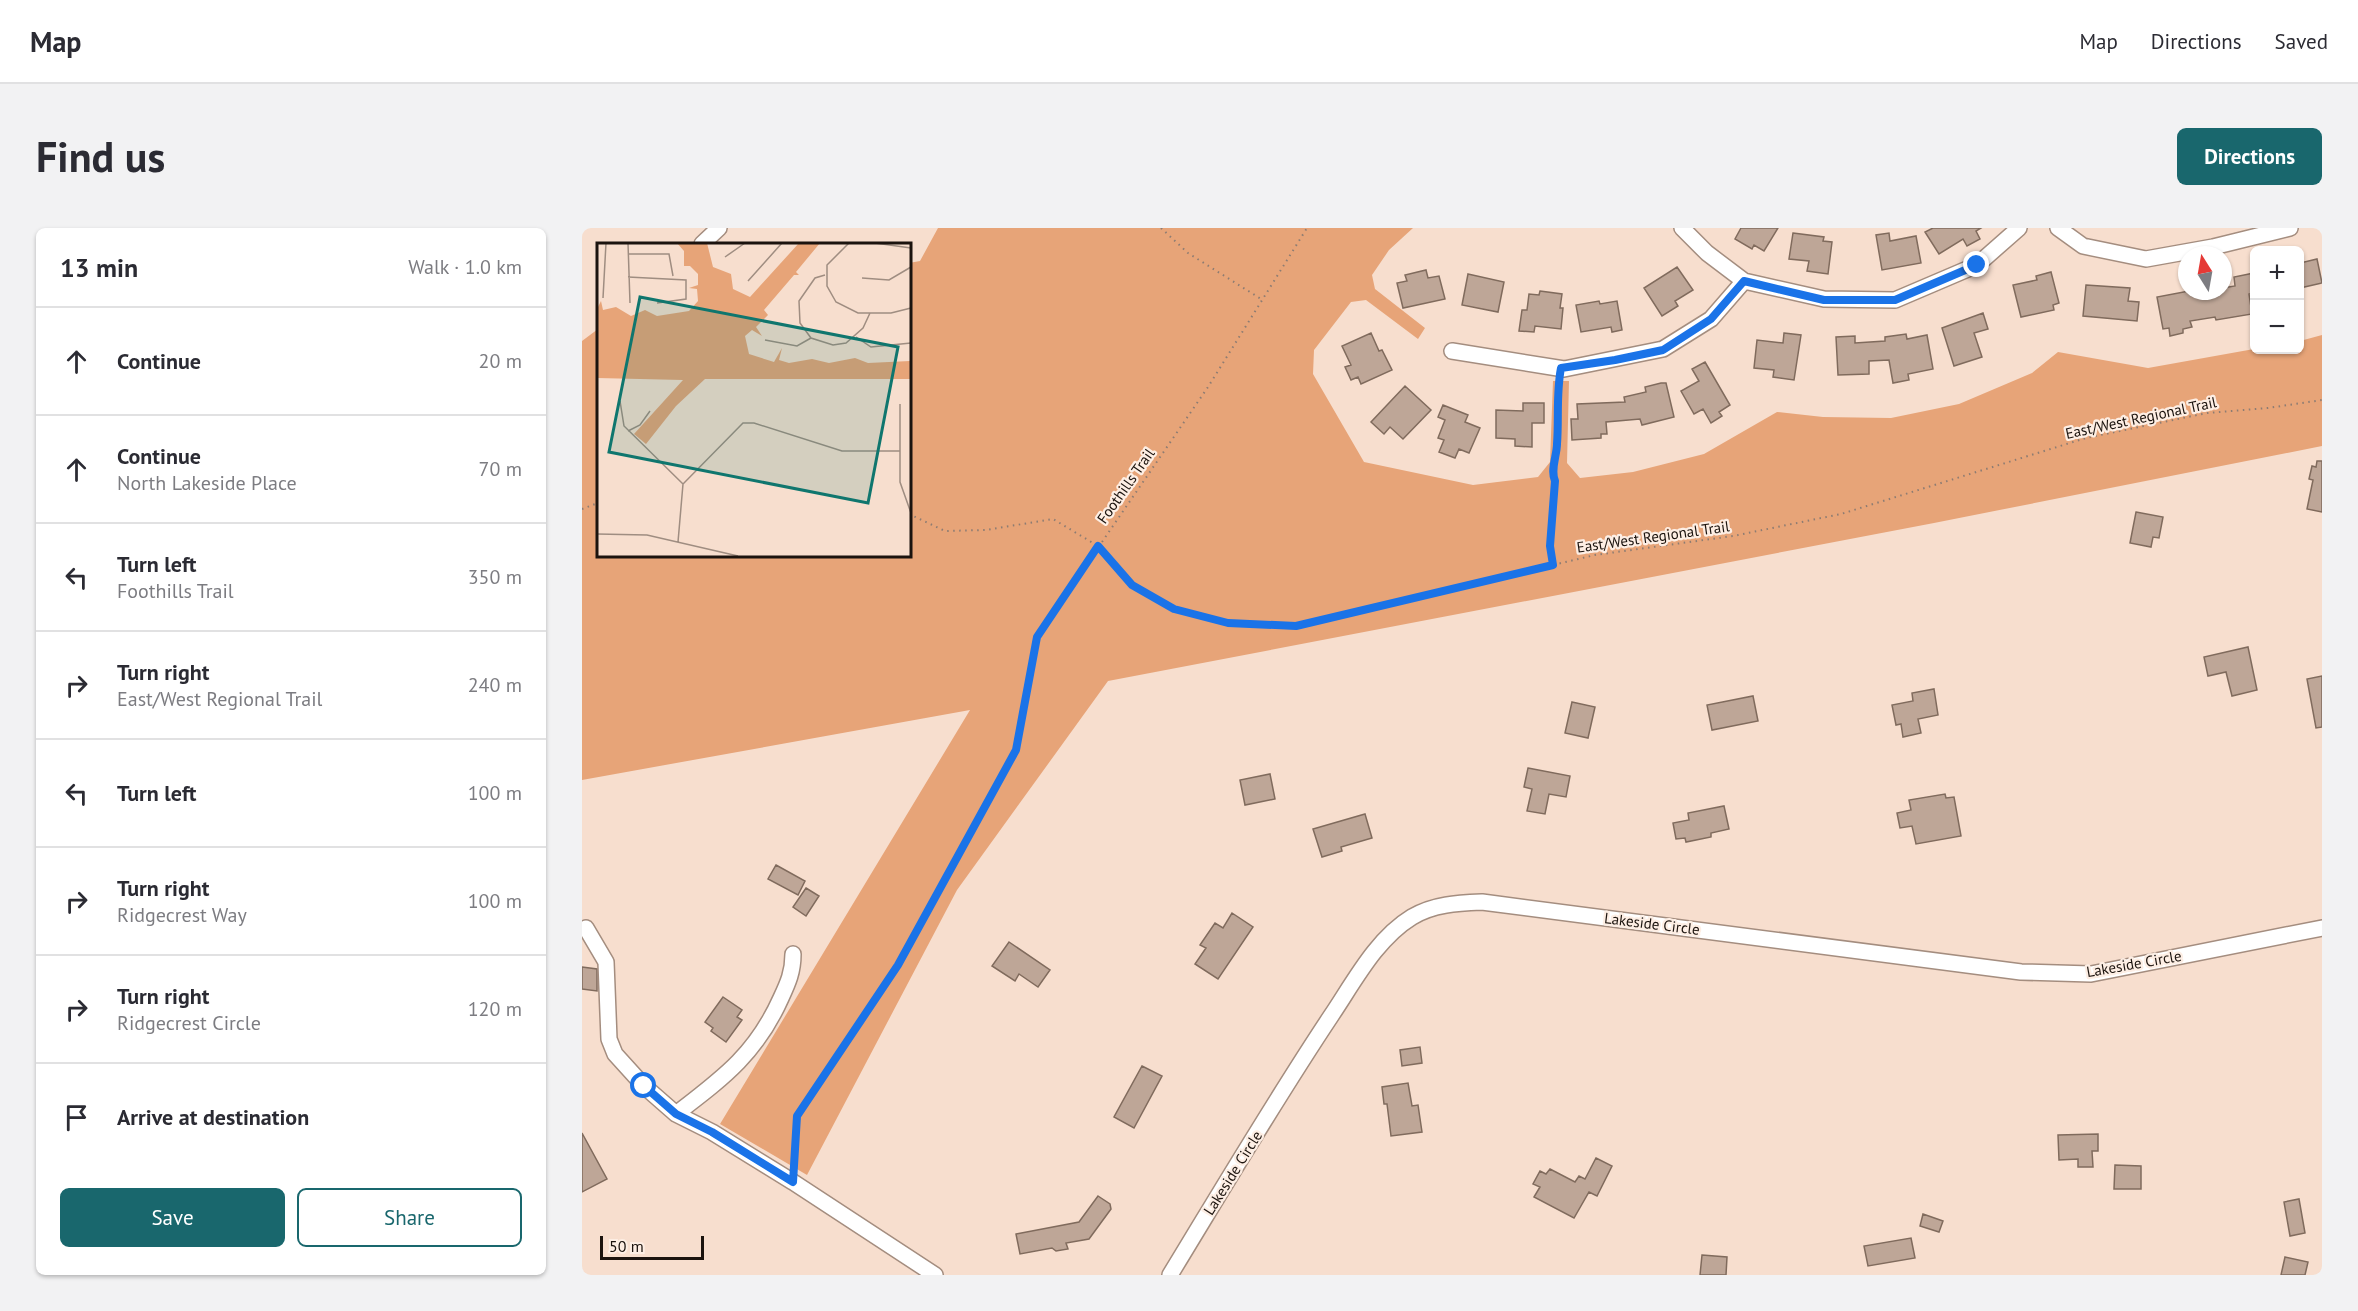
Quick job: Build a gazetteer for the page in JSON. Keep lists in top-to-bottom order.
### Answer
{
  "streets": {
    "street": ["Lakeside Circle"],
    "path": ["East/West Regional Trail", "Foothills Trail"]
  },
  "crossings": [
    ["East/West Regional Trail", "Foothills Trail"]
  ],
  "scale_bar": "50 m",
  "north": "top",
  "page": {
    "header": "Map",
    "nav": ["Map", "Directions", "Saved"],
    "buttons": [
      "Directions",
      ["Save", "Share"]
    ],
    "title": "Find us",
    "heading": ["13 min", "Walk · 1.0 km"],
    "map_buttons": ["+", "−"],
    "list": [
      ["Continue", "20 m"],
      ["Continue", "North Lakeside Place", "70 m"],
      ["Turn left", "Foothills Trail", "350 m"],
      ["Turn right", "East/West Regional Trail", "240 m"],
      ["Turn left", "100 m"],
      ["Turn right", "Ridgecrest Way", "100 m"],
      ["Turn right", "Ridgecrest Circle", "120 m"],
      "Arrive at destination"
    ],
    "scale": "50 m"
  }
}
